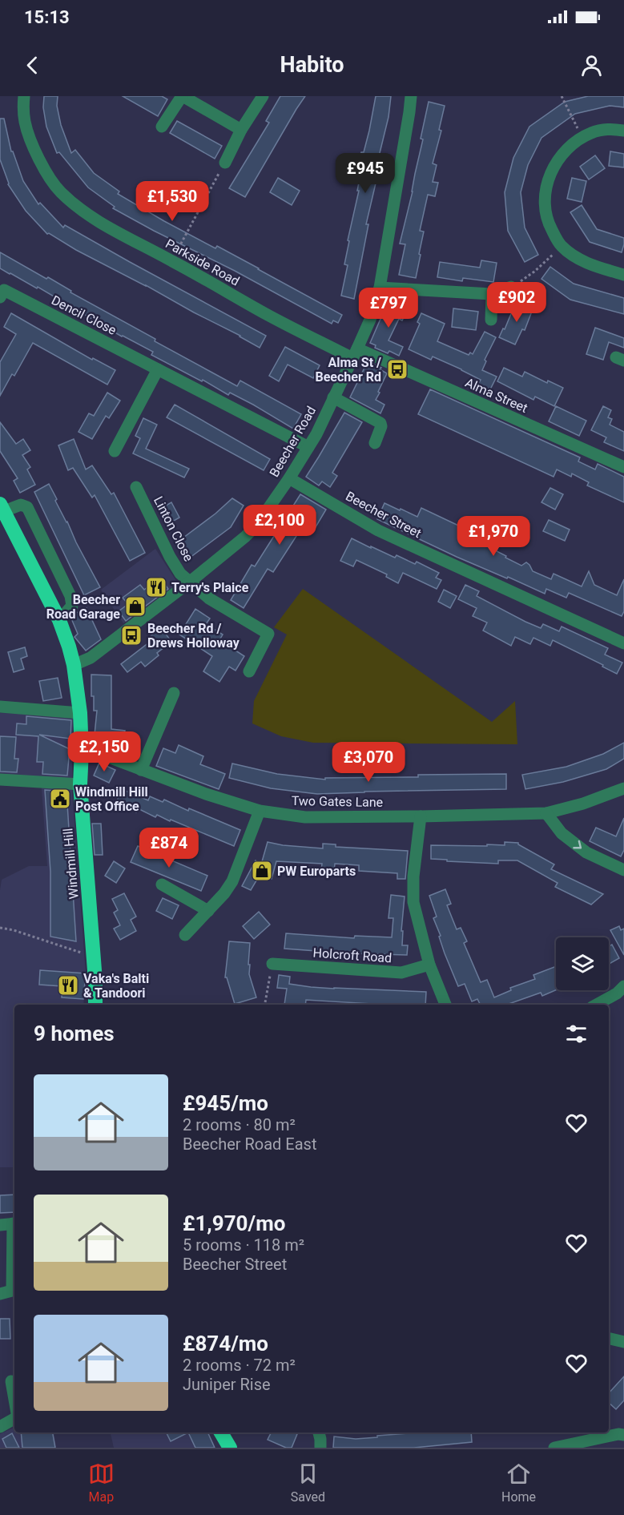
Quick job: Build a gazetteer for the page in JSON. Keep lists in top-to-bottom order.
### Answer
{
  "streets": {
    "highway": ["Windmill Hill"],
    "street": [
      "Parkside Road",
      "Dencil Close",
      "Alma Street",
      "Beecher Road",
      "Beecher Street",
      "Linton Close",
      "Two Gates Lane",
      "Holcroft Road"
    ]
  },
  "crossings": [
    ["Parkside Road", "Alma Street"],
    ["Parkside Road", "Beecher Road"],
    ["Dencil Close", "Beecher Road"],
    ["Alma Street", "Beecher Road"],
    ["Beecher Road", "Beecher Street"],
    ["Beecher Road", "Linton Close"],
    ["Beecher Road", "Windmill Hill"],
    ["Two Gates Lane", "Windmill Hill"]
  ],
  "places": {
    "bus stop": ["Alma St / Beecher Rd", "Beecher Rd / Drews Holloway"],
    "restaurant": ["Terry's Plaice", "Vaka's Balti & Tandoori"],
    "shop": ["Beecher Road Garage", "PW Europarts"],
    "public building": ["Windmill Hill Post Office"]
  },
  "page": {
    "status": "15:13",
    "header": "Habito",
    "price": [
      "£945",
      "£1,530",
      "£902",
      "£797",
      "£2,100",
      "£1,970",
      "£2,150",
      "£3,070",
      "£874"
    ],
    "heading": "9 homes",
    "list": [
      {
        "name": "£945/mo",
        "note": "2 rooms · 80 m² · Beecher Road East"
      },
      {
        "name": "£1,970/mo",
        "note": "5 rooms · 118 m² · Beecher Street"
      },
      {
        "name": "£874/mo",
        "note": "2 rooms · 72 m² · Juniper Rise"
      }
    ],
    "tabs": ["Map", "Saved", "Home"]
  }
}
